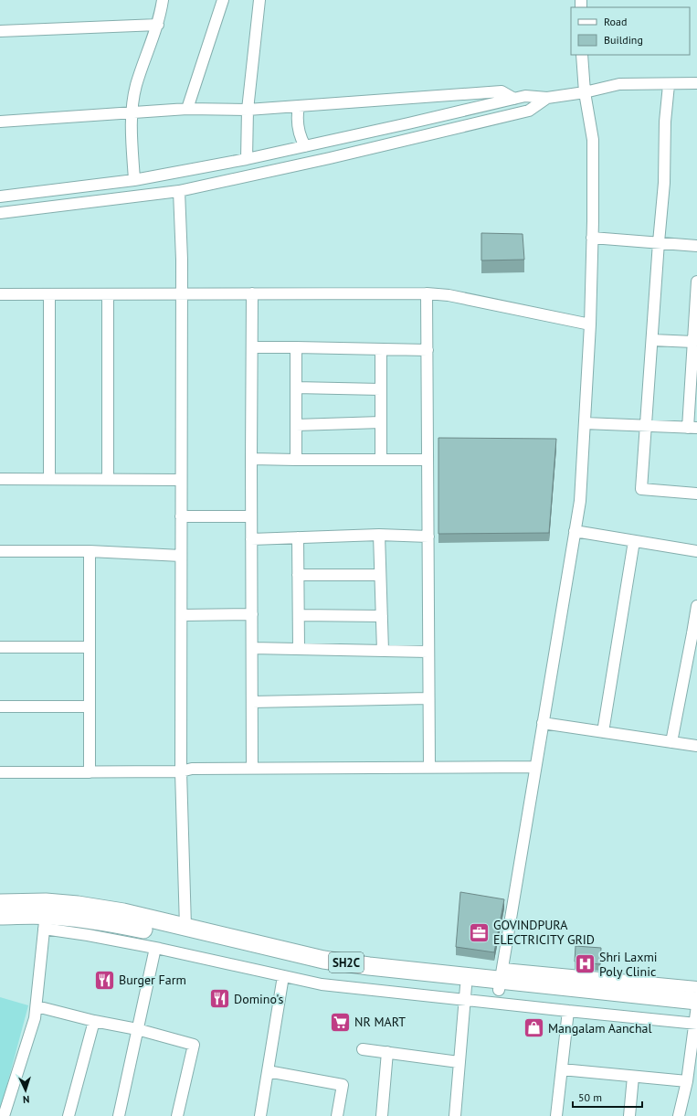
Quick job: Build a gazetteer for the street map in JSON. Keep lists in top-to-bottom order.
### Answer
{
  "streets": {
    "main road": ["SH2C"]
  },
  "places": {
    "office": ["GOVINDPURA ELECTRICITY GRID"],
    "hospital": ["Shri Laxmi Poly Clinic"],
    "restaurant": ["Burger Farm", "Domino's"],
    "supermarket": ["NR MART"],
    "shop": ["Mangalam Aanchal"]
  },
  "legend": ["Road", "Building"],
  "scale_bar": "50 m",
  "north": "bottom"
}
